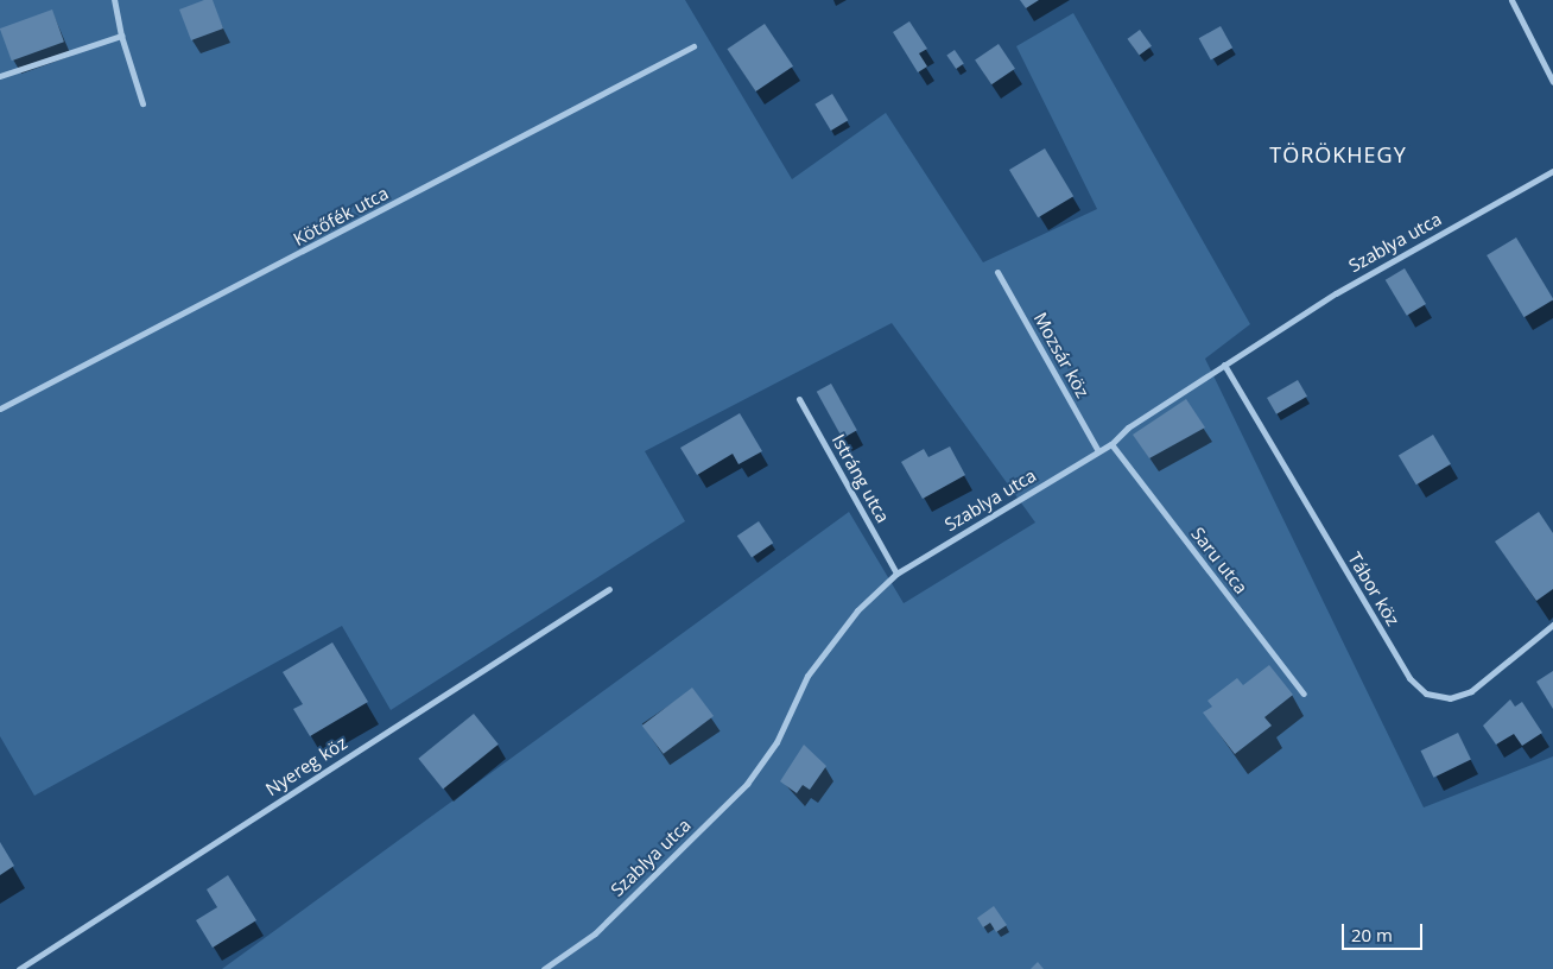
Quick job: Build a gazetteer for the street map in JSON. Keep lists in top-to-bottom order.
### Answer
{
  "streets": {
    "street": [
      "Kötőfék utca",
      "Szablya utca",
      "Mozsár köz",
      "Istráng utca",
      "Saru utca",
      "Tábor köz",
      "Nyereg köz"
    ]
  },
  "crossings": [
    ["Szablya utca", "Mozsár köz"],
    ["Szablya utca", "Istráng utca"],
    ["Szablya utca", "Saru utca"],
    ["Szablya utca", "Tábor köz"]
  ],
  "districts": ["TÖRÖKHEGY"],
  "scale_bar": "20 m"
}
